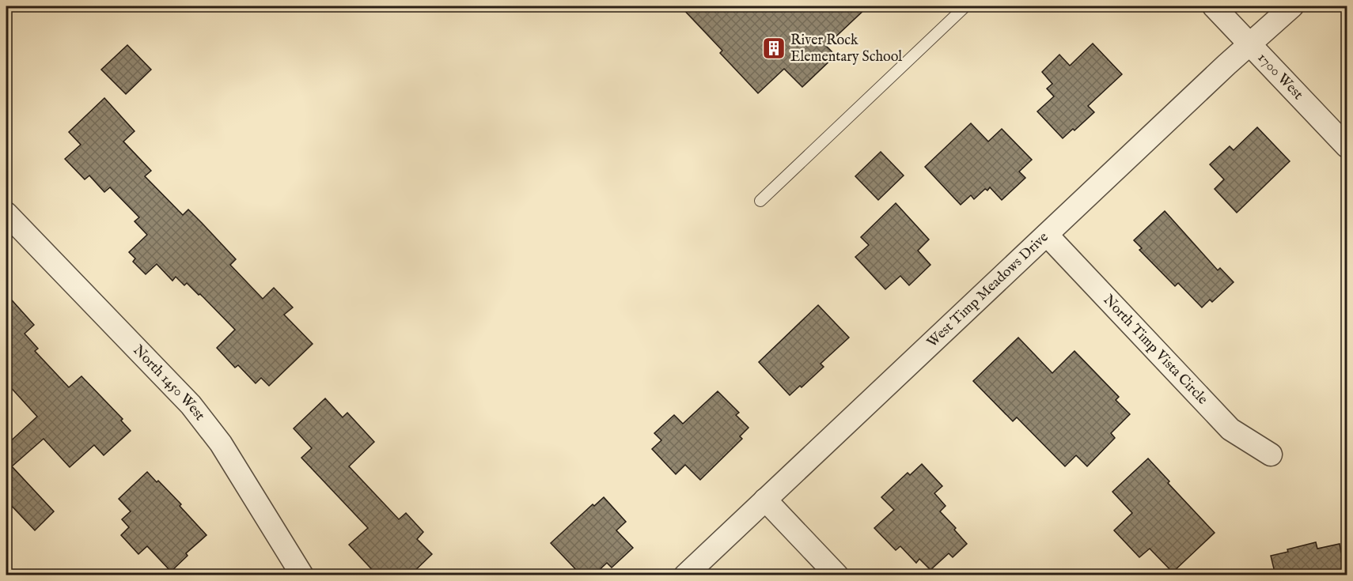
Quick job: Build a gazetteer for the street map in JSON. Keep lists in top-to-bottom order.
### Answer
{
  "streets": {
    "street": [
      "1700 West",
      "West Timp Meadows Drive",
      "North Timp Vista Circle",
      "North 1450 West"
    ]
  },
  "crossings": [
    ["1700 West", "West Timp Meadows Drive"],
    ["West Timp Meadows Drive", "North Timp Vista Circle"]
  ],
  "places": {
    "building": ["River Rock Elementary School"]
  }
}
